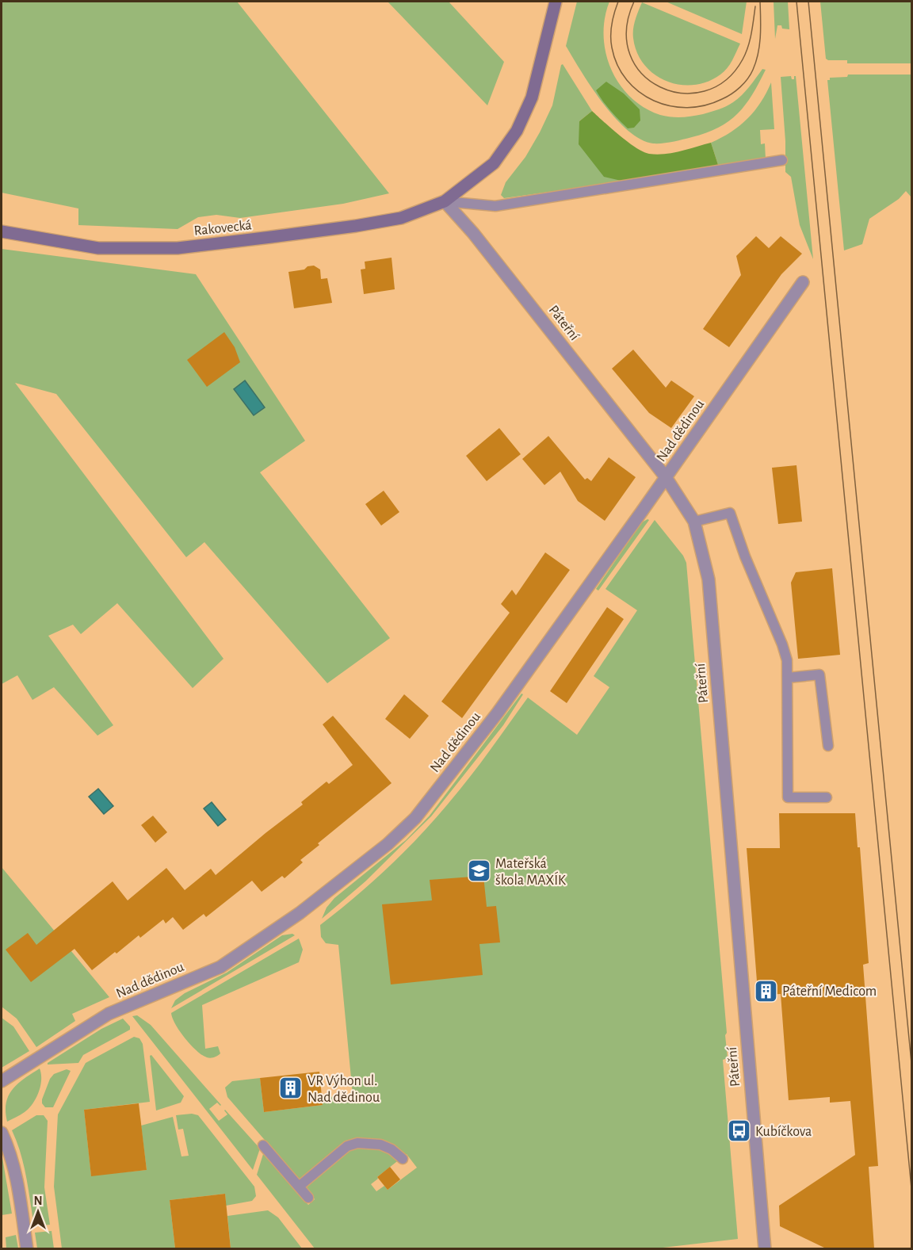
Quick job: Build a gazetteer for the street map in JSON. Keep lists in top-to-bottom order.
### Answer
{
  "streets": {
    "main road": ["Rakovecká"],
    "street": ["Páteřní", "Nad dědinou"]
  },
  "crossings": [
    ["Rakovecká", "Páteřní"],
    ["Páteřní", "Nad dědinou"]
  ],
  "places": {
    "school or university": ["Mateřská škola MAXÍK"],
    "building": ["Páteřní Medicom", "VR Výhon ul. Nad dědinou"],
    "bus stop": ["Kubíčkova"]
  },
  "north": "top"
}
